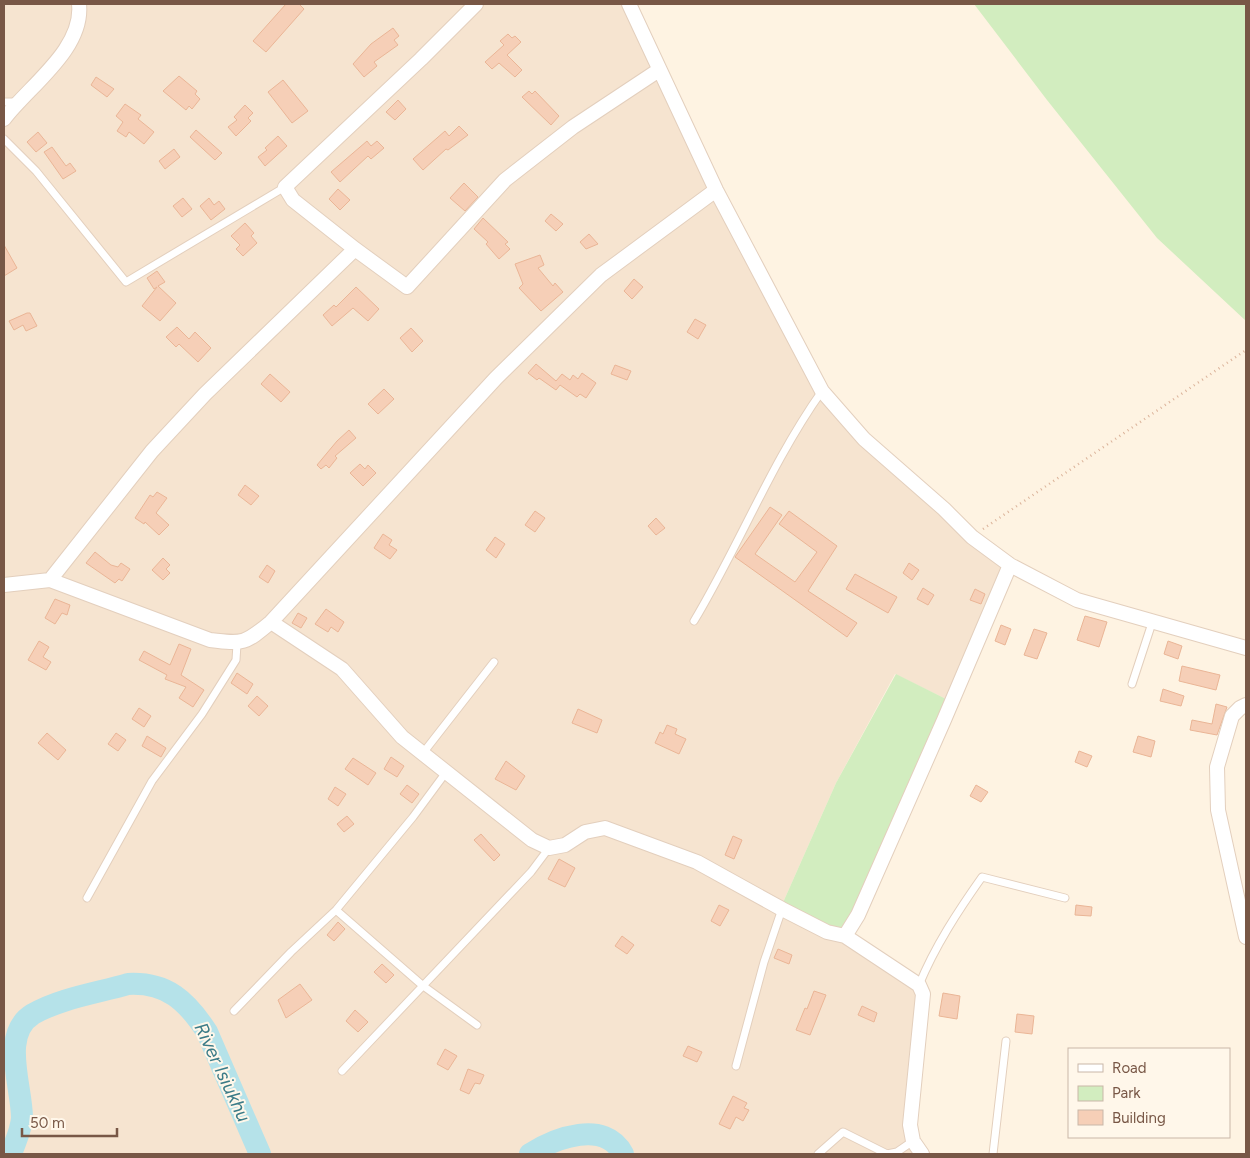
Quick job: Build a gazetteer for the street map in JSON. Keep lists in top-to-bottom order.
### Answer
{
  "water": ["River Isiukhu"],
  "legend": ["Road", "Park", "Building"],
  "scale_bar": "50 m"
}
